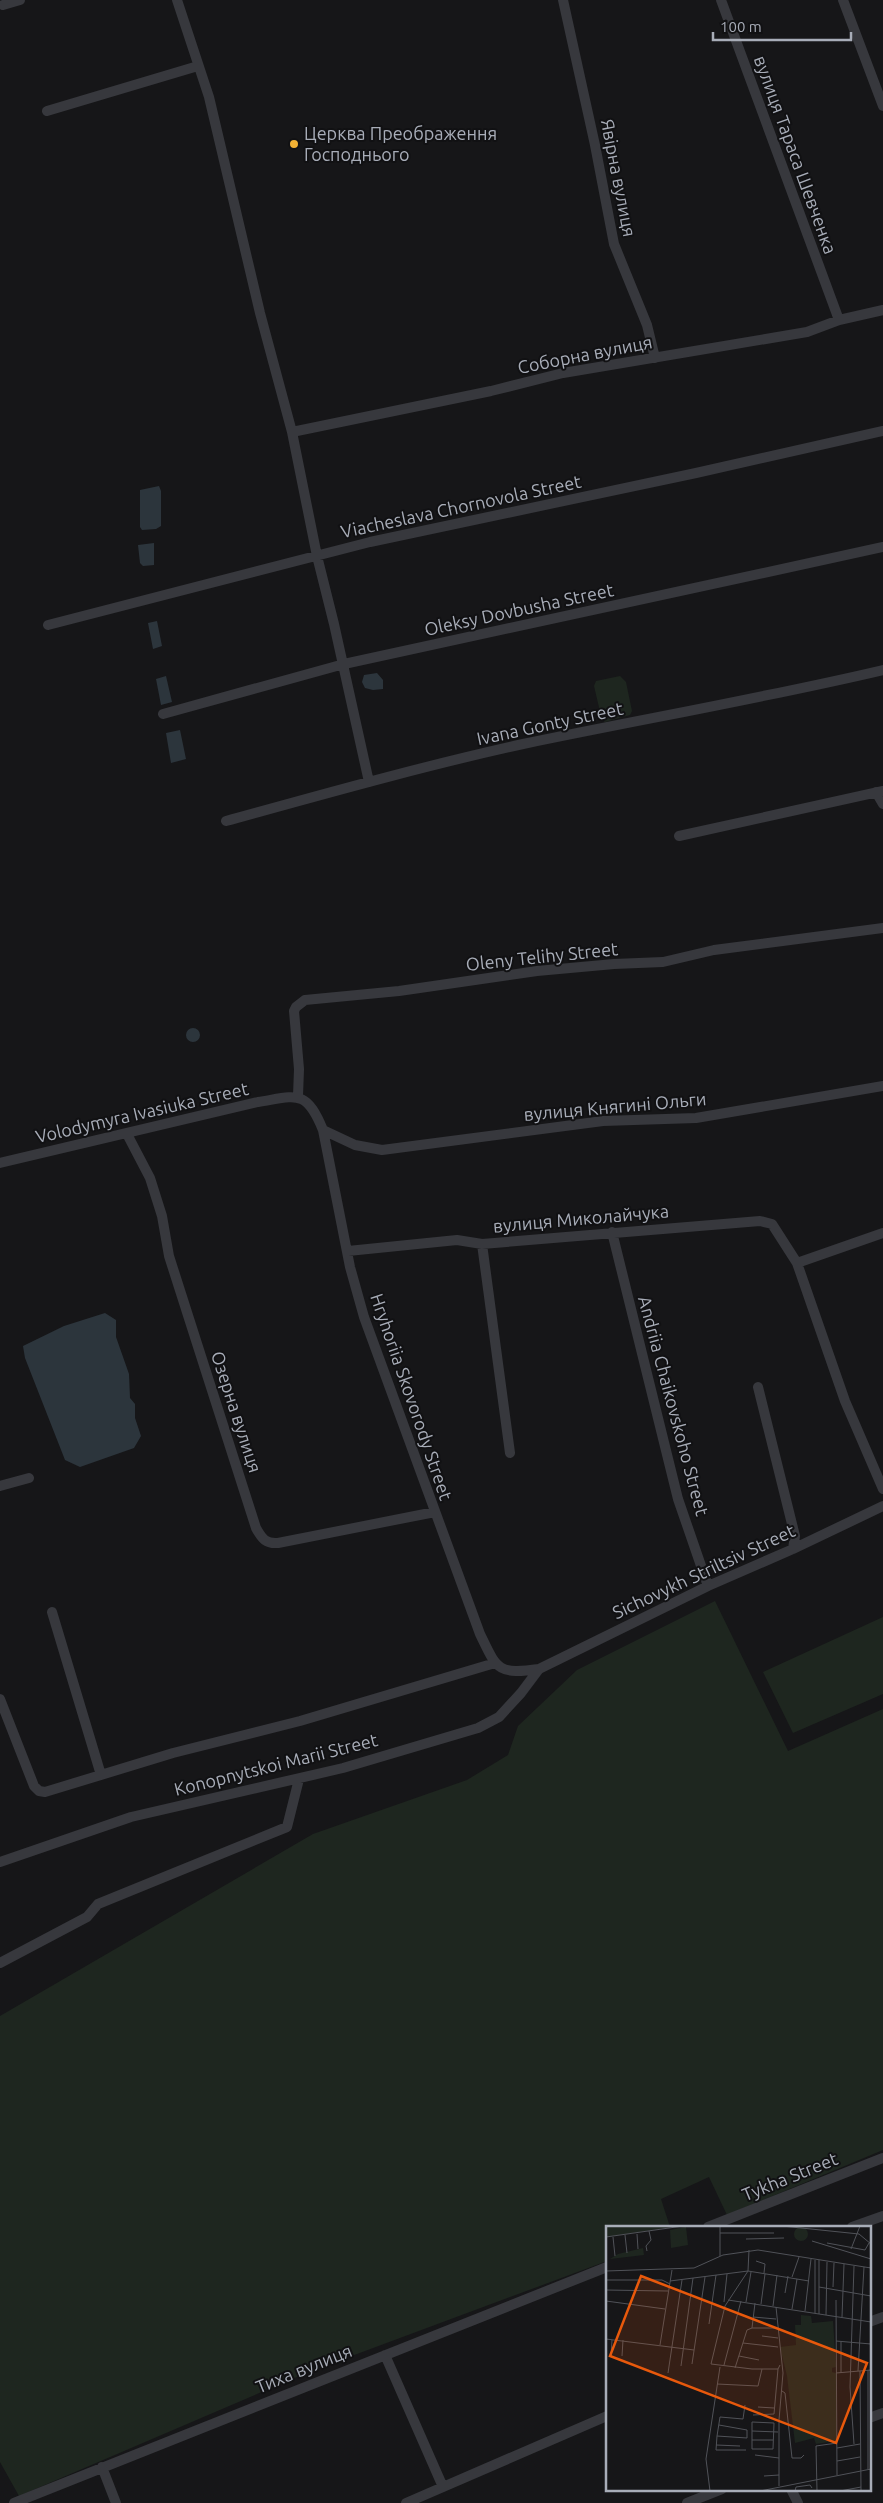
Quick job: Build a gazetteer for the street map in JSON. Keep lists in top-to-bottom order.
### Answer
{
  "streets": {
    "street": [
      "вулиця Тараса Шевченка",
      "Явірна вулиця",
      "Соборна вулиця",
      "Viacheslava Chornovola Street",
      "Oleksy Dovbusha Street",
      "Ivana Gonty Street",
      "Oleny Telihy Street",
      "вулиця Княгині Ольги",
      "Volodymyra Ivasiuka Street",
      "вулиця Миколайчука",
      "Hryhoriia Skovorody Street",
      "Andriia Chaikovskoho Street",
      "Озерна вулиця",
      "Sichovykh Striltsiv Street",
      "Konopnytskoi Marii Street",
      "Tykha Street",
      "Тиха вулиця"
    ]
  },
  "crossings": [
    ["вулиця Тараса Шевченка", "Соборна вулиця"],
    ["Явірна вулиця", "Соборна вулиця"],
    ["Oleny Telihy Street", "Volodymyra Ivasiuka Street"],
    ["Oleny Telihy Street", "Hryhoriia Skovorody Street"],
    ["вулиця Княгині Ольги", "Hryhoriia Skovorody Street"],
    ["Volodymyra Ivasiuka Street", "Hryhoriia Skovorody Street"],
    ["Volodymyra Ivasiuka Street", "Озерна вулиця"],
    ["вулиця Миколайчука", "Hryhoriia Skovorody Street"],
    ["вулиця Миколайчука", "Andriia Chaikovskoho Street"],
    ["Hryhoriia Skovorody Street", "Озерна вулиця"],
    ["Andriia Chaikovskoho Street", "Sichovykh Striltsiv Street"],
    ["Sichovykh Striltsiv Street", "Konopnytskoi Marii Street"]
  ],
  "places": ["Церква Преображення Господнього"],
  "scale_bar": "100 m"
}
